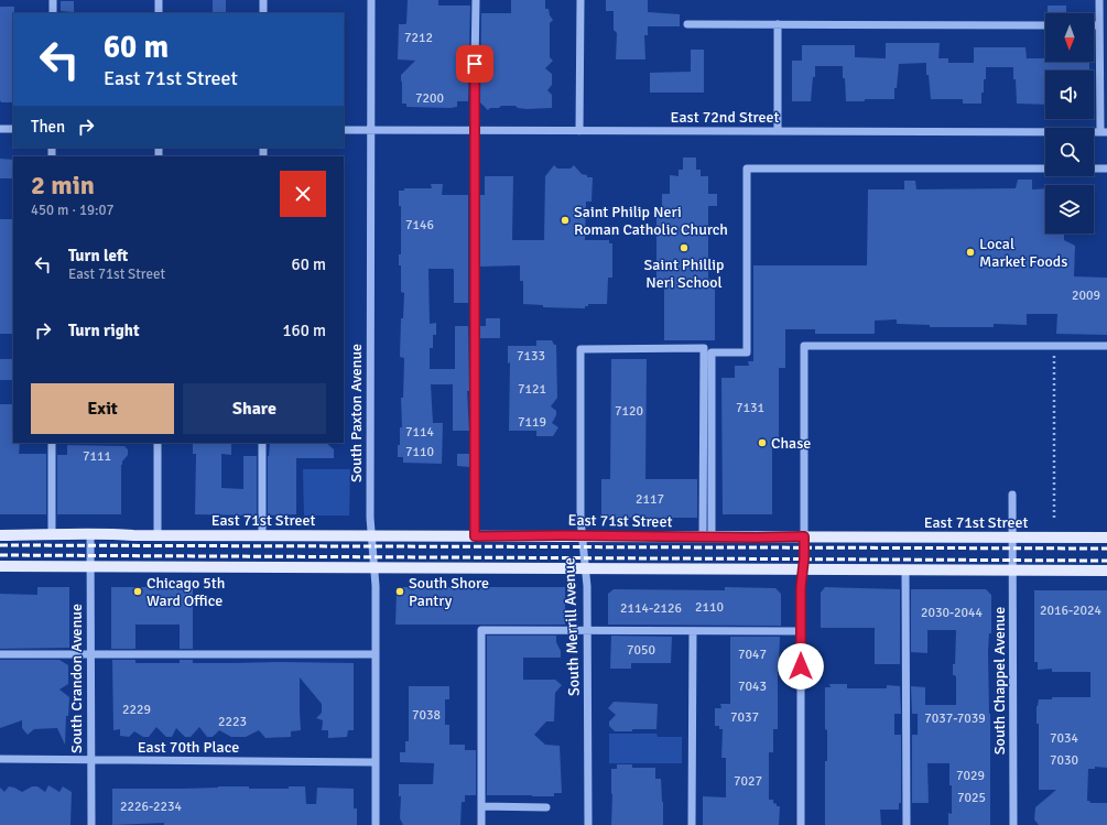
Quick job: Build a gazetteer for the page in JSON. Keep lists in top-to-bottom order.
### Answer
{
  "streets": {
    "main road": ["East 71st Street"],
    "street": [
      "East 72nd Street",
      "South Paxton Avenue",
      "South Merrill Avenue",
      "South Crandon Avenue",
      "South Chappel Avenue",
      "East 70th Place"
    ]
  },
  "crossings": [
    ["East 72nd Street", "South Paxton Avenue"],
    ["South Paxton Avenue", "East 71st Street"],
    ["South Paxton Avenue", "East 70th Place"],
    ["East 71st Street", "South Merrill Avenue"],
    ["East 71st Street", "South Crandon Avenue"],
    ["East 71st Street", "South Chappel Avenue"],
    ["South Crandon Avenue", "East 70th Place"]
  ],
  "places": [
    "Saint Philip Neri Roman Catholic Church",
    "Saint Phillip Neri School",
    "Local Market Foods",
    "Chase",
    "Chicago 5th Ward Office",
    "South Shore Pantry"
  ],
  "house_numbers": [
    "7212",
    "7200",
    "7146",
    "2009",
    "7133",
    "7121",
    "7131",
    "7120",
    "7119",
    "7114",
    "7110",
    "7111",
    "2117",
    "2110",
    "2114-2126",
    "2016-2024",
    "2030-2044",
    "7050",
    "7047",
    "7043",
    "2229",
    "7038",
    "7037",
    "7037-7039",
    "2223",
    "7034",
    "7030",
    "7029",
    "7027",
    "7025",
    "2226-2234"
  ],
  "north": "bottom",
  "page": {
    "turn": ["60 m", "East 71st Street"],
    "then": "Then",
    "heading": ["2 min", "450 m · 19:07"],
    "list": [
      {
        "name": "Turn left",
        "note": "East 71st Street",
        "value": "60 m"
      },
      {
        "name": "Turn right",
        "value": "160 m"
      }
    ],
    "buttons": ["Exit", "Share"]
  }
}
